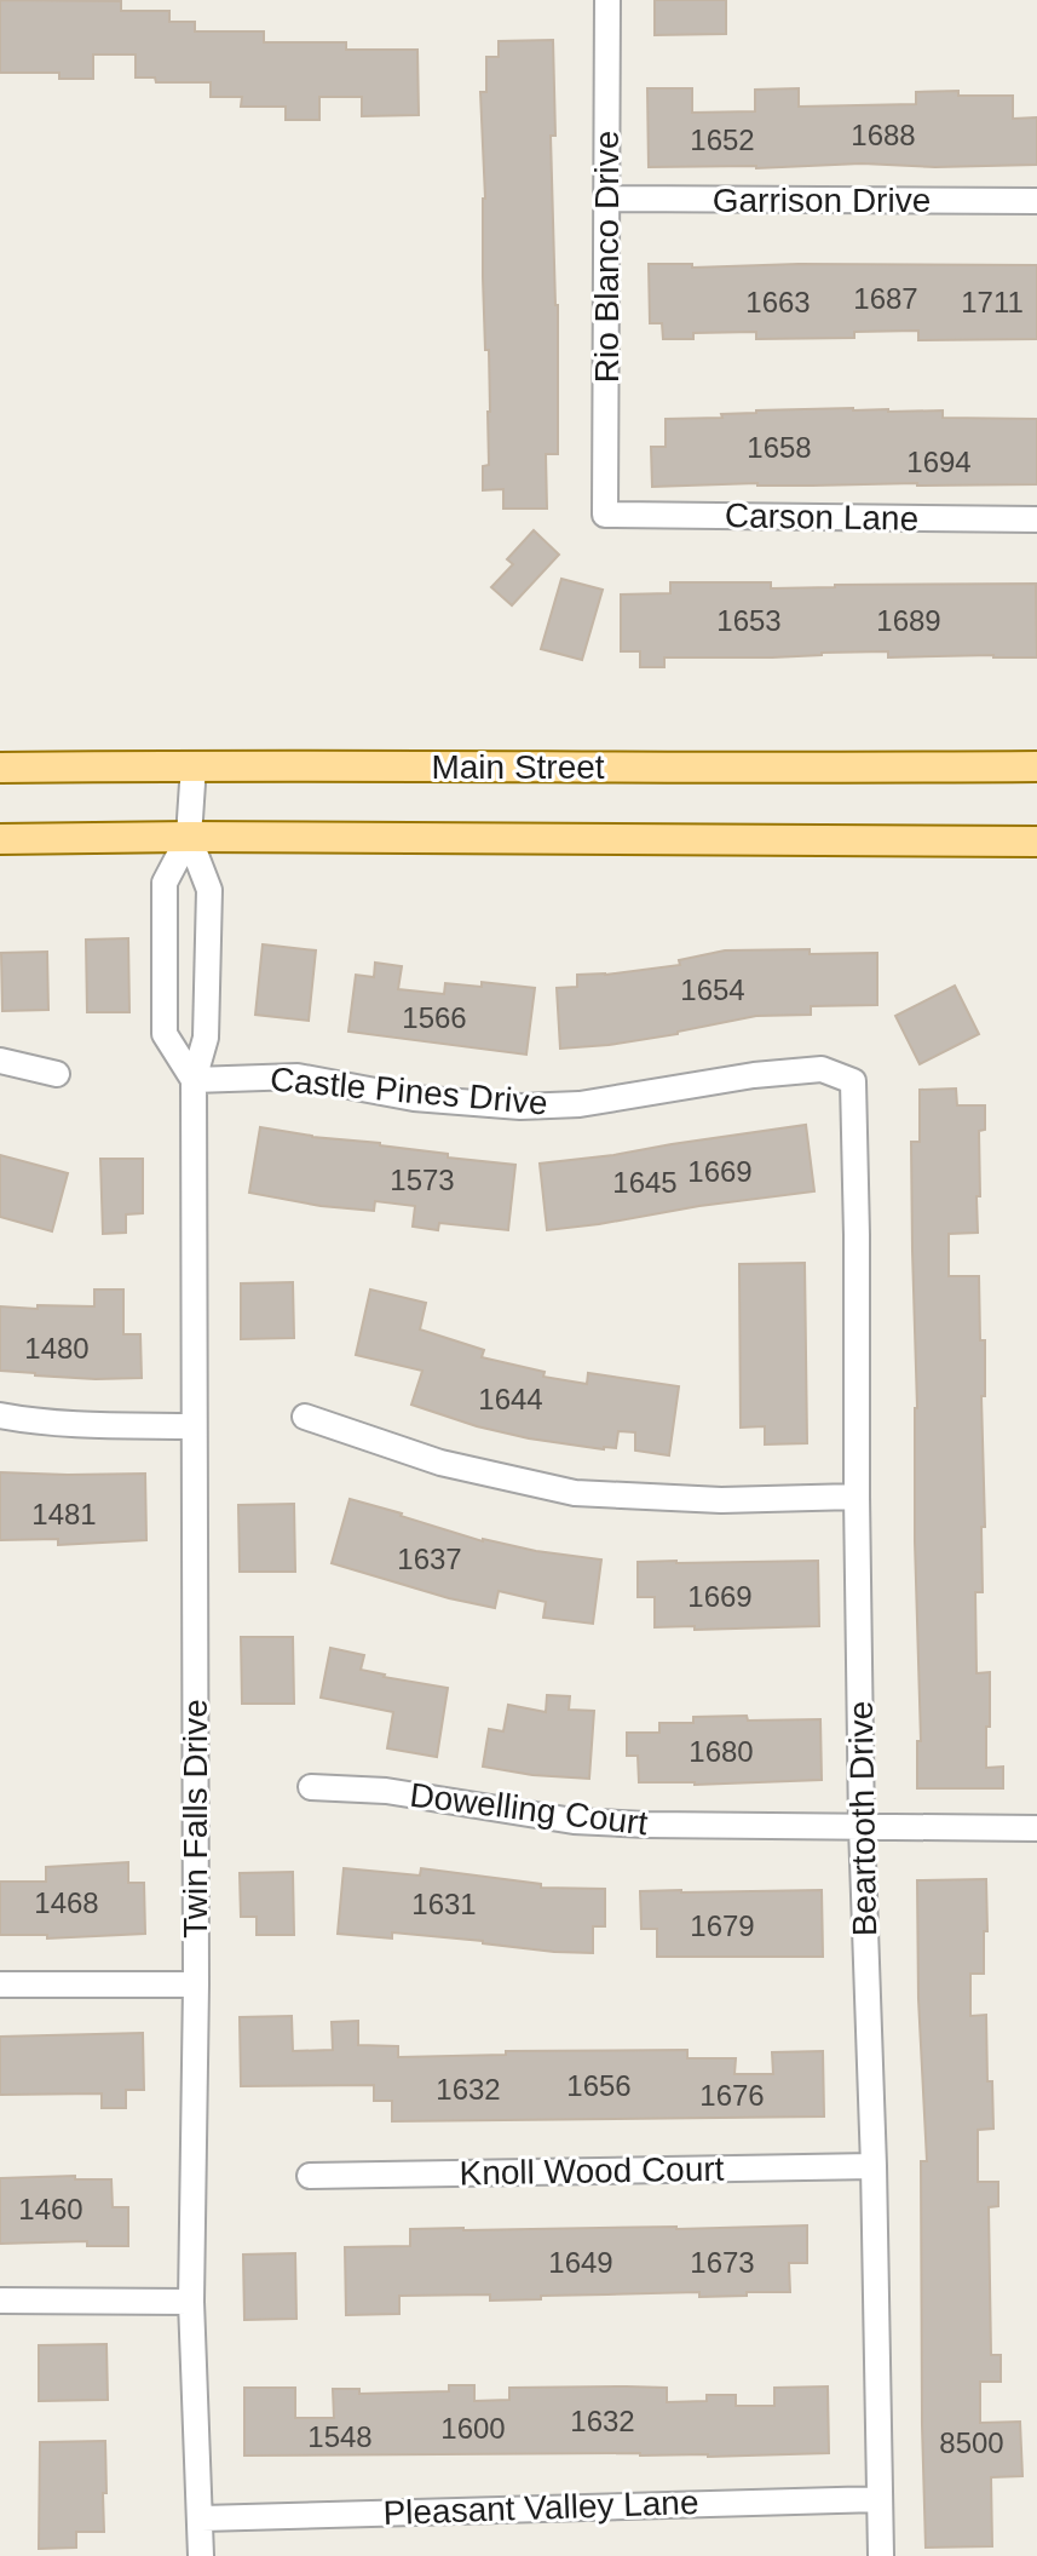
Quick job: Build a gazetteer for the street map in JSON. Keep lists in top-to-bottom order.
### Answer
{
  "streets": {
    "main road": ["Main Street"],
    "street": [
      "Garrison Drive",
      "Rio Blanco Drive",
      "Carson Lane",
      "Castle Pines Drive",
      "Dowelling Court",
      "Twin Falls Drive",
      "Beartooth Drive",
      "Knoll Wood Court",
      "Pleasant Valley Lane"
    ]
  },
  "crossings": [
    ["Garrison Drive", "Rio Blanco Drive"],
    ["Rio Blanco Drive", "Carson Lane"],
    ["Castle Pines Drive", "Twin Falls Drive"],
    ["Castle Pines Drive", "Beartooth Drive"],
    ["Dowelling Court", "Beartooth Drive"],
    ["Twin Falls Drive", "Pleasant Valley Lane"],
    ["Beartooth Drive", "Knoll Wood Court"],
    ["Beartooth Drive", "Pleasant Valley Lane"]
  ],
  "house_numbers": [
    "1688",
    "1652",
    "1687",
    "1663",
    "1711",
    "1658",
    "1694",
    "1653",
    "1689",
    "1654",
    "1566",
    "1669",
    "1573",
    "1645",
    "1480",
    "1644",
    "1481",
    "1637",
    "1669",
    "1680",
    "1468",
    "1631",
    "1679",
    "1656",
    "1632",
    "1676",
    "1460",
    "1649",
    "1673",
    "1632",
    "1600",
    "1548",
    "8500"
  ]
}
